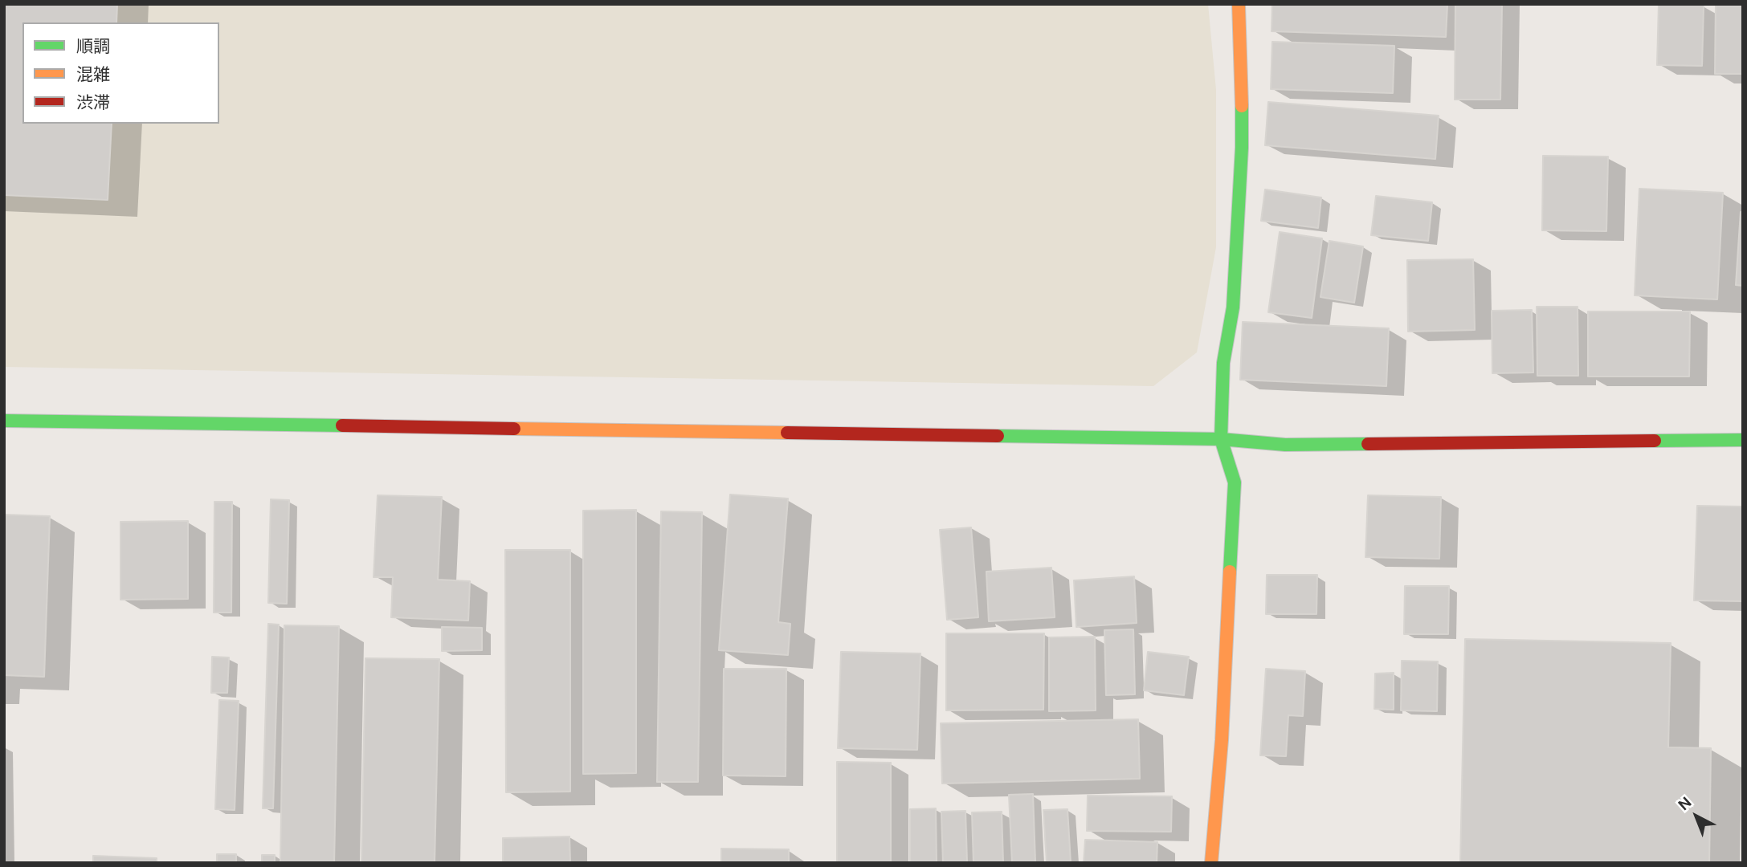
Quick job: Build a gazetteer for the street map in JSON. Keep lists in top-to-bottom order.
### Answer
{
  "legend": ["順調", "混雑", "渋滞"],
  "north": "top left"
}
